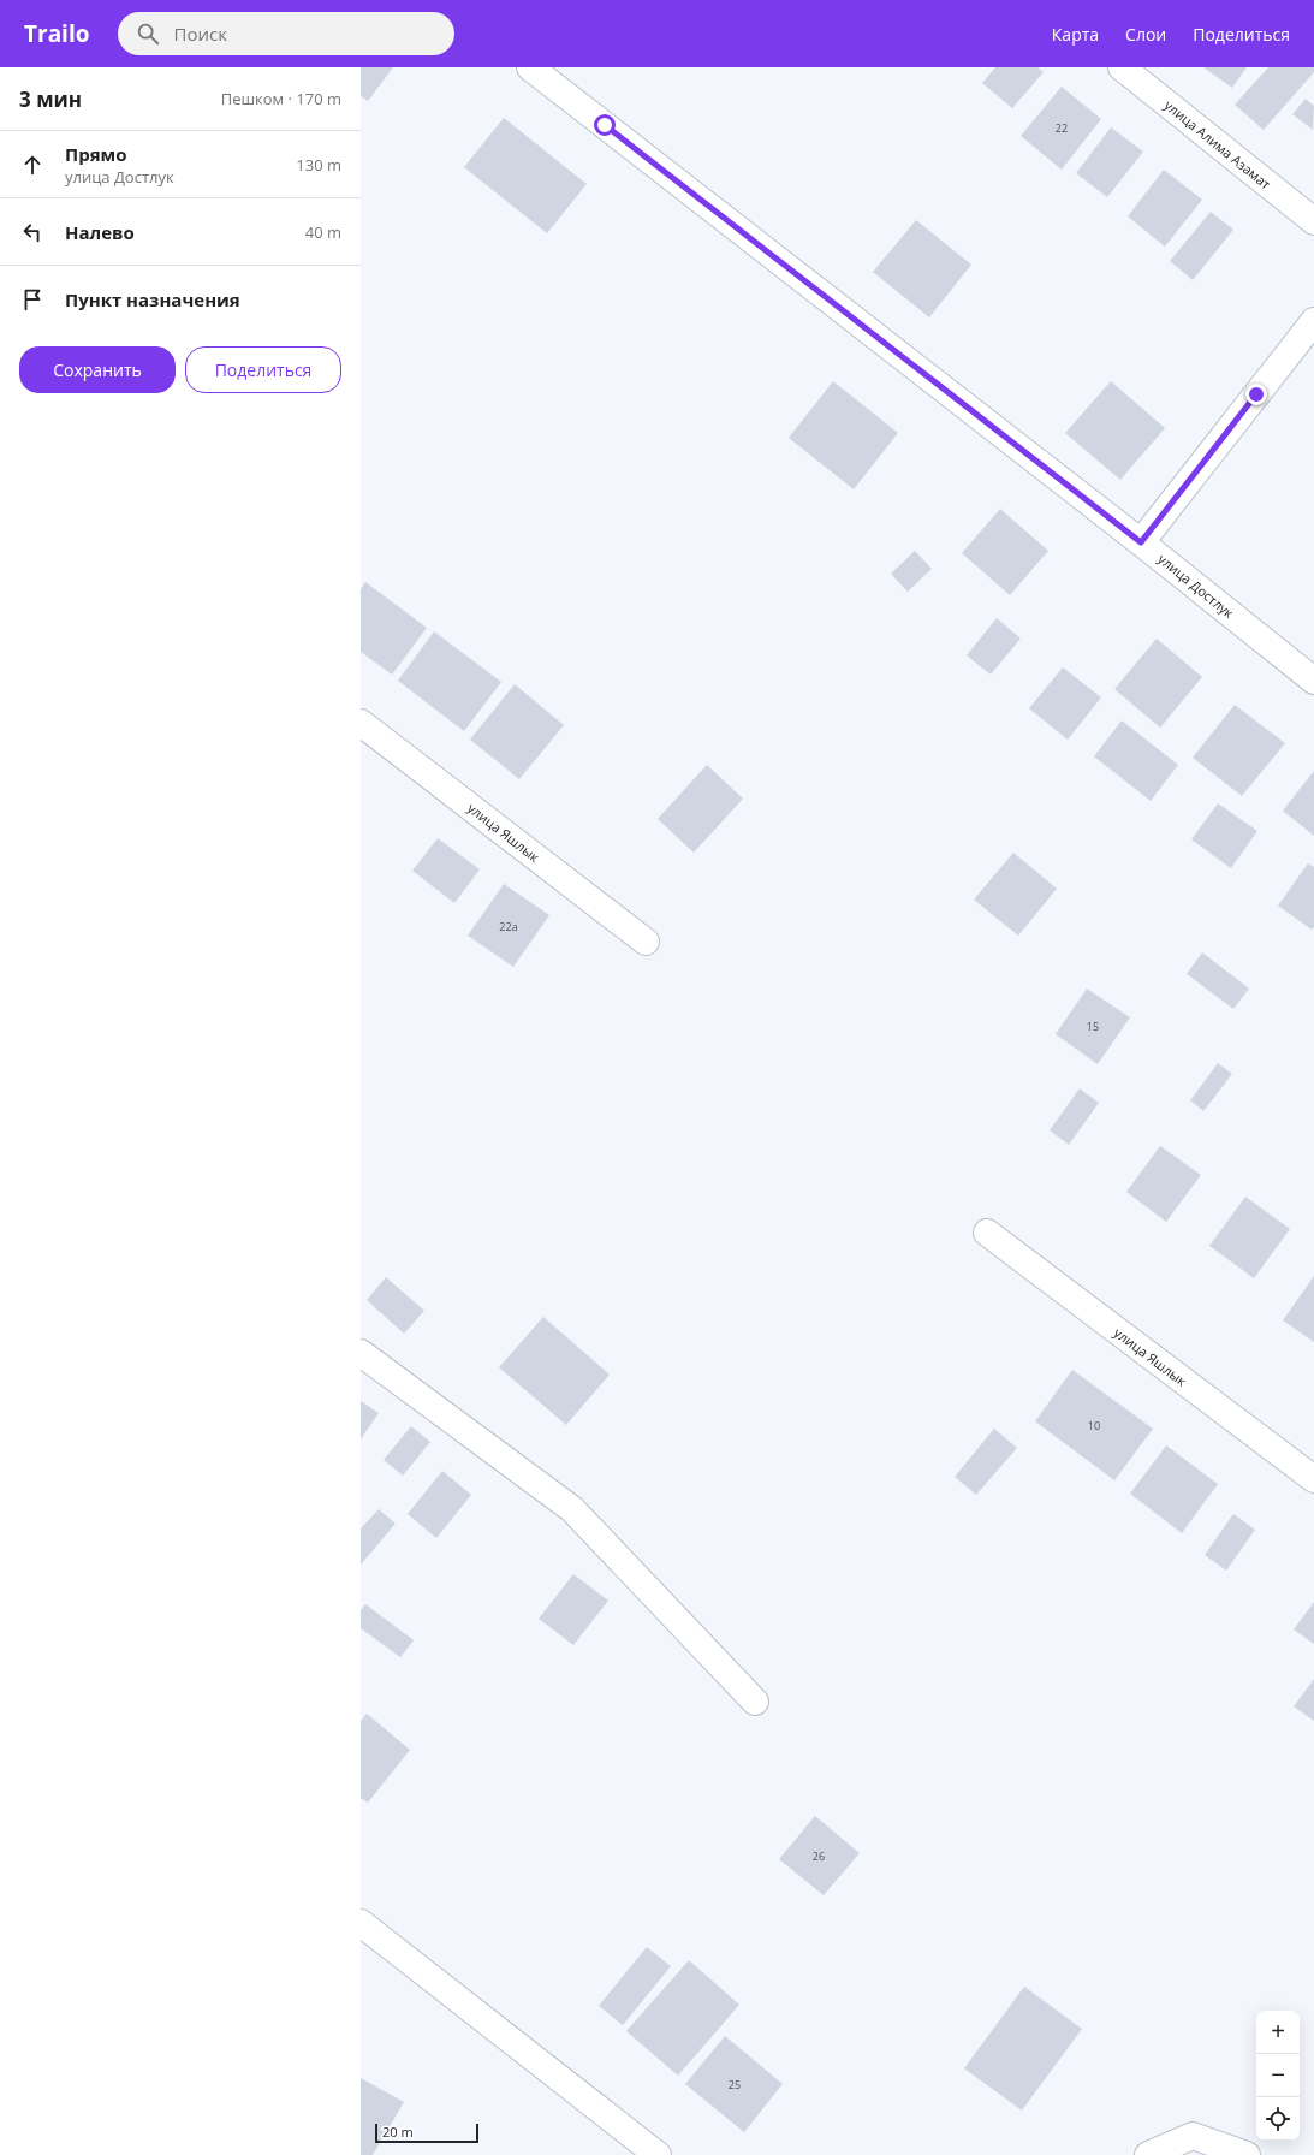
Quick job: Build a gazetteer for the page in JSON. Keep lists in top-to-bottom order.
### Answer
{
  "streets": {
    "street": ["улица Алима Азамат", "улица Достлук", "улица Яшлык"]
  },
  "house_numbers": [
    "22",
    "22а",
    "15",
    "10",
    "26",
    "25"
  ],
  "scale_bar": "20 m",
  "page": {
    "header": "Trailo",
    "search": "Поиск",
    "nav": ["Карта", "Слои", "Поделиться"],
    "heading": ["3 мин", "Пешком · 170 m"],
    "list": [
      ["Прямо", "улица Достлук", "130 m"],
      ["Налево", "40 m"],
      "Пункт назначения"
    ],
    "buttons": ["Сохранить", "Поделиться"],
    "map_buttons": ["+", "−"],
    "scale": "20 m"
  }
}
